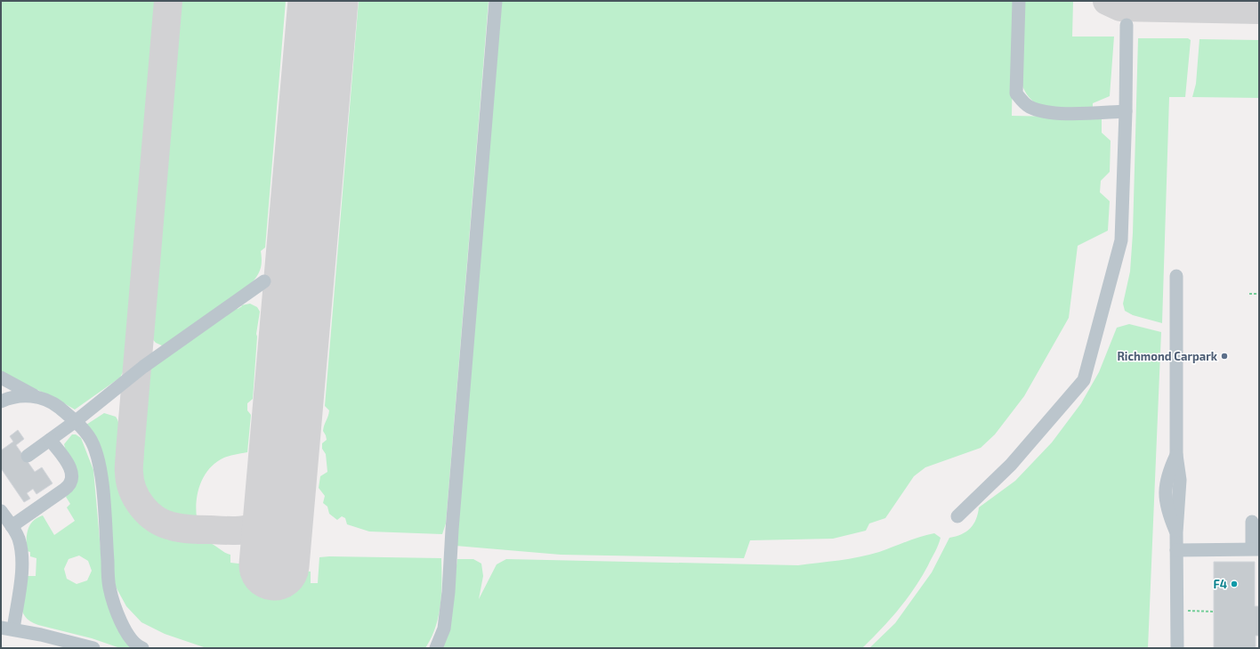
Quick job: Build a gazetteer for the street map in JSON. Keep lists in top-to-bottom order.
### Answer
{
  "places": ["Richmond Carpark", "F4"]
}
